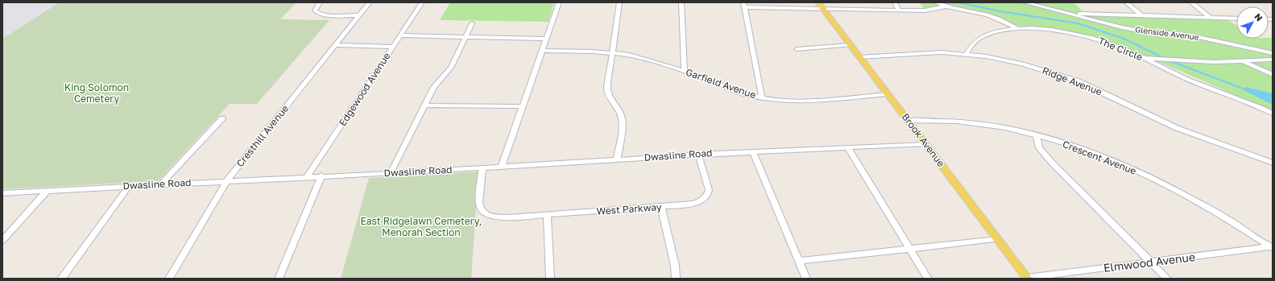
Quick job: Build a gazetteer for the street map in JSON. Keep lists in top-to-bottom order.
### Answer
{
  "streets": {
    "main road": ["Brook Avenue"],
    "street": [
      "Glenside Avenue",
      "The Circle",
      "Ridge Avenue",
      "Garfield Avenue",
      "Edgewood Avenue",
      "Cresthill Avenue",
      "Dwasline Road",
      "Crescent Avenue",
      "West Parkway",
      "Elmwood Avenue"
    ]
  },
  "crossings": [
    ["The Circle", "Ridge Avenue"],
    ["Ridge Avenue", "Brook Avenue"],
    ["Garfield Avenue", "Brook Avenue"],
    ["Edgewood Avenue", "Dwasline Road"],
    ["Cresthill Avenue", "Dwasline Road"],
    ["Brook Avenue", "Dwasline Road"],
    ["Brook Avenue", "Crescent Avenue"],
    ["Brook Avenue", "Elmwood Avenue"],
    ["Dwasline Road", "West Parkway"],
    ["Crescent Avenue", "Elmwood Avenue"]
  ],
  "parks": ["King Solomon Cemetery", "East Ridgelawn Cemetery, Menorah Section"],
  "north": "top right"
}
